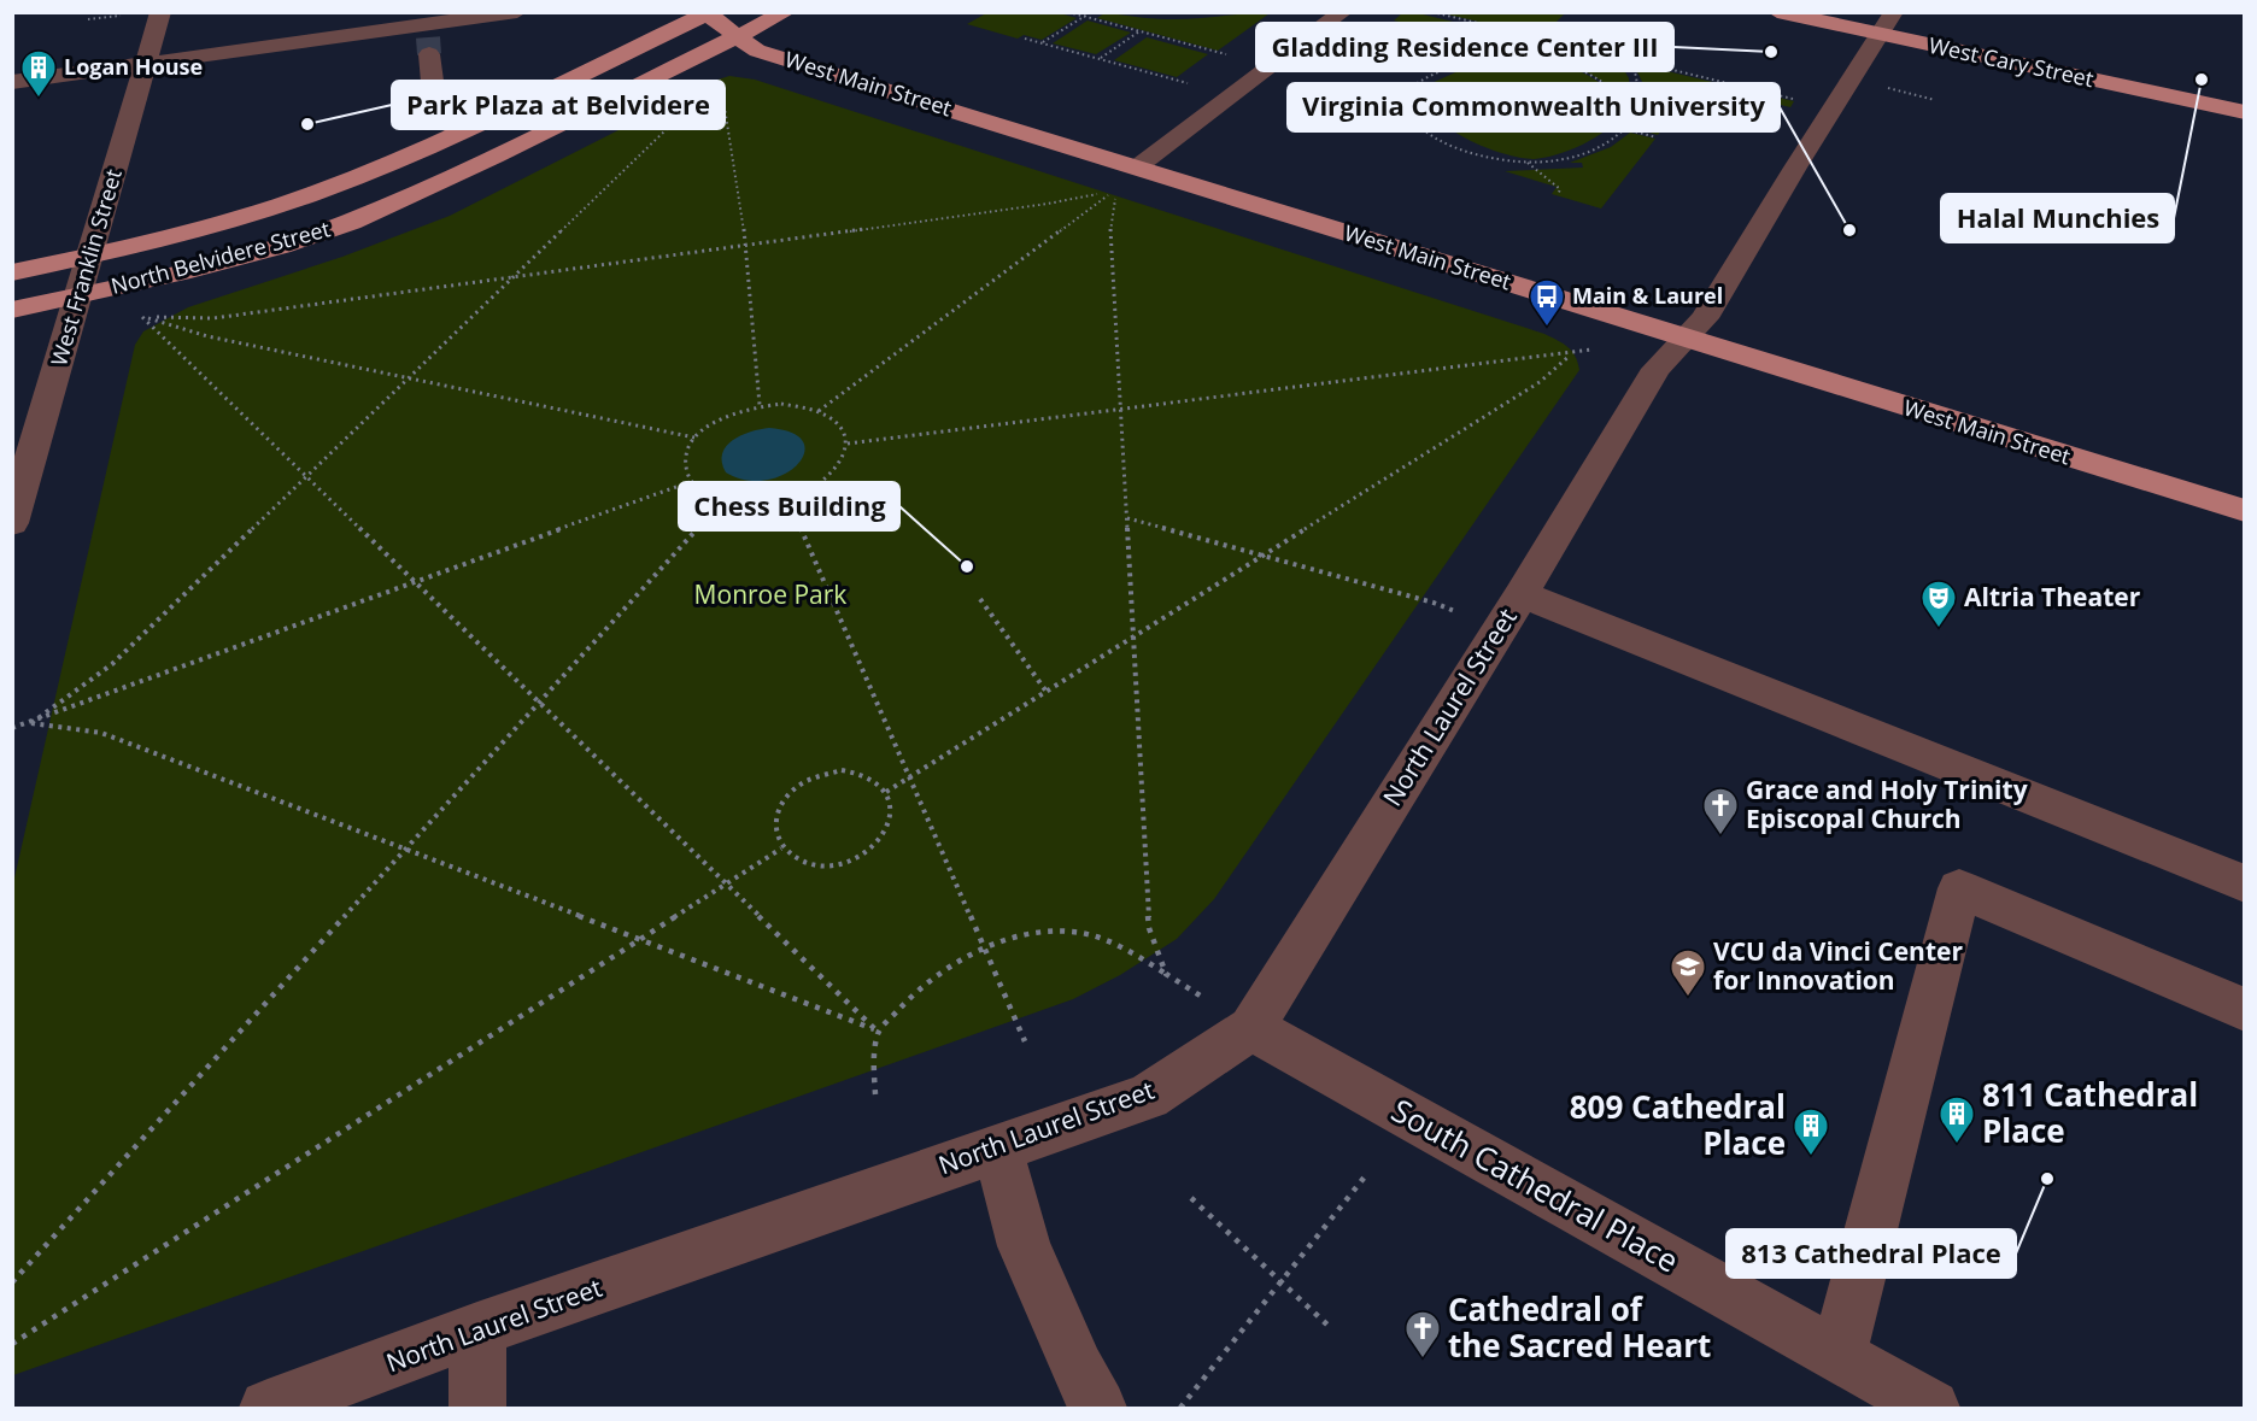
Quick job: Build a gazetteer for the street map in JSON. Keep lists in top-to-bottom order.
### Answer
{
  "streets": {
    "main road": ["West Cary Street", "West Main Street", "North Belvidere Street"],
    "street": ["West Franklin Street", "North Laurel Street", "South Cathedral Place"]
  },
  "crossings": [
    ["West Cary Street", "North Laurel Street"],
    ["West Main Street", "North Belvidere Street"],
    ["West Main Street", "North Laurel Street"],
    ["North Belvidere Street", "West Franklin Street"],
    ["North Laurel Street", "South Cathedral Place"]
  ],
  "parks": ["Monroe Park"],
  "places": {
    "other": [
      "Gladding Residence Center III",
      "Halal Munchies",
      "Park Plaza at Belvidere",
      "Virginia Commonwealth University",
      "Chess Building",
      "813 Cathedral Place"
    ],
    "building": ["Logan House", "811 Cathedral Place", "809 Cathedral Place"],
    "bus stop": ["Main & Laurel"],
    "theatre": ["Altria Theater"],
    "church": ["Grace and Holy Trinity Episcopal Church", "Cathedral of the Sacred Heart"],
    "school or university": ["VCU da Vinci Center for Innovation"]
  }
}
